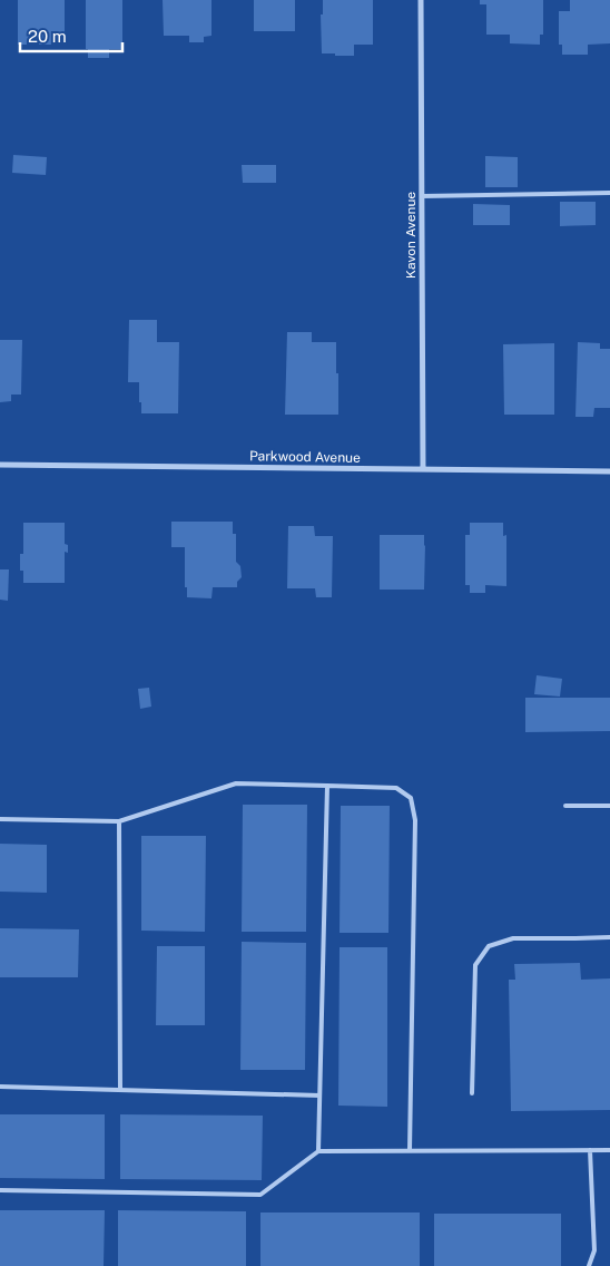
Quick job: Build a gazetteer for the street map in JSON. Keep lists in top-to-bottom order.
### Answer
{
  "streets": {
    "street": ["Kavon Avenue", "Parkwood Avenue"]
  },
  "crossings": [
    ["Kavon Avenue", "Parkwood Avenue"]
  ],
  "scale_bar": "20 m"
}
